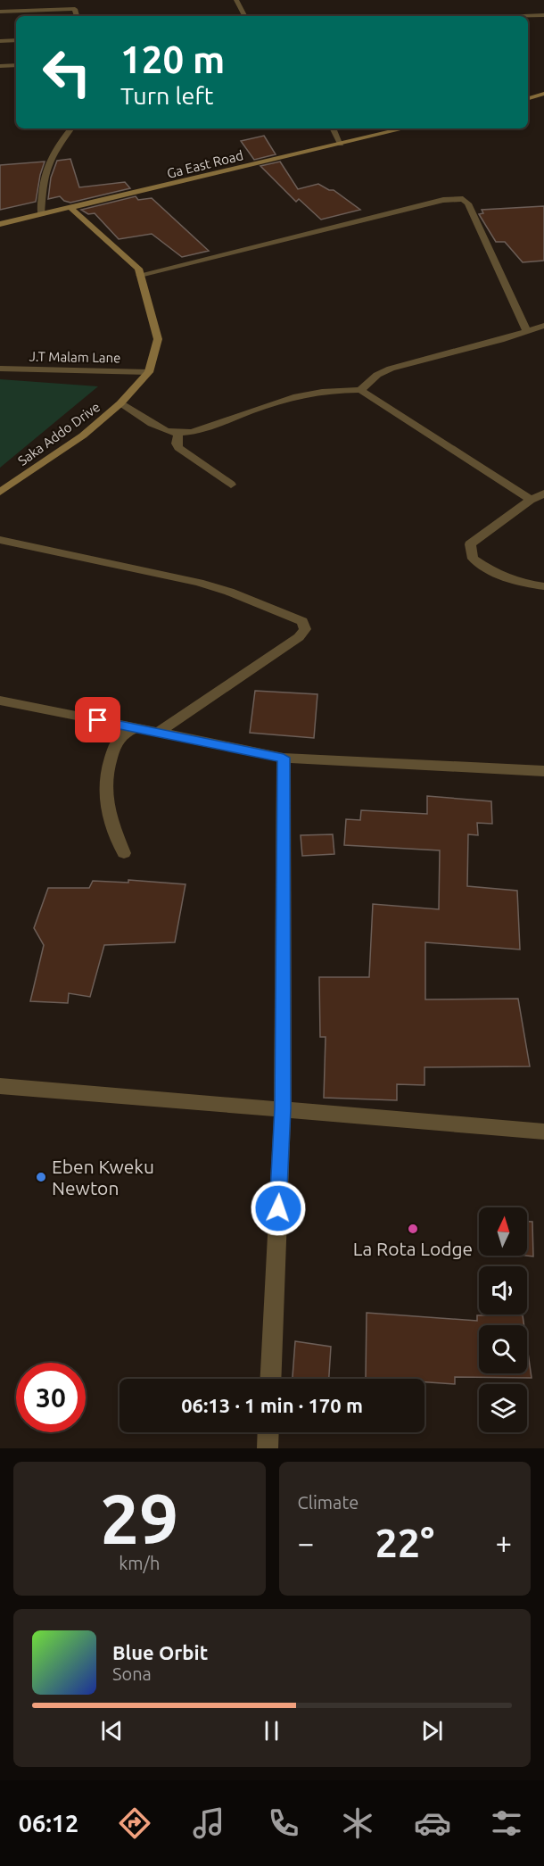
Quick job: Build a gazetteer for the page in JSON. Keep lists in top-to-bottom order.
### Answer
{
  "streets": {
    "street": ["Ga East Road", "J.T Malam Lane", "Saka Addo Drive"]
  },
  "crossings": [
    ["Ga East Road", "Saka Addo Drive"],
    ["J.T Malam Lane", "Saka Addo Drive"]
  ],
  "places": ["Eben Kweku Newton", "La Rota Lodge"],
  "north": "top",
  "page": {
    "turn": ["120 m", "Turn left"],
    "limit": "30",
    "trip": "06:13 · 1 min · 170 m",
    "tile": [
      ["29", "km/h"],
      "Climate"
    ],
    "heat": ["−", "22°", "+"],
    "song": ["Blue Orbit", "Sona"],
    "tabs": "06:12"
  }
}
